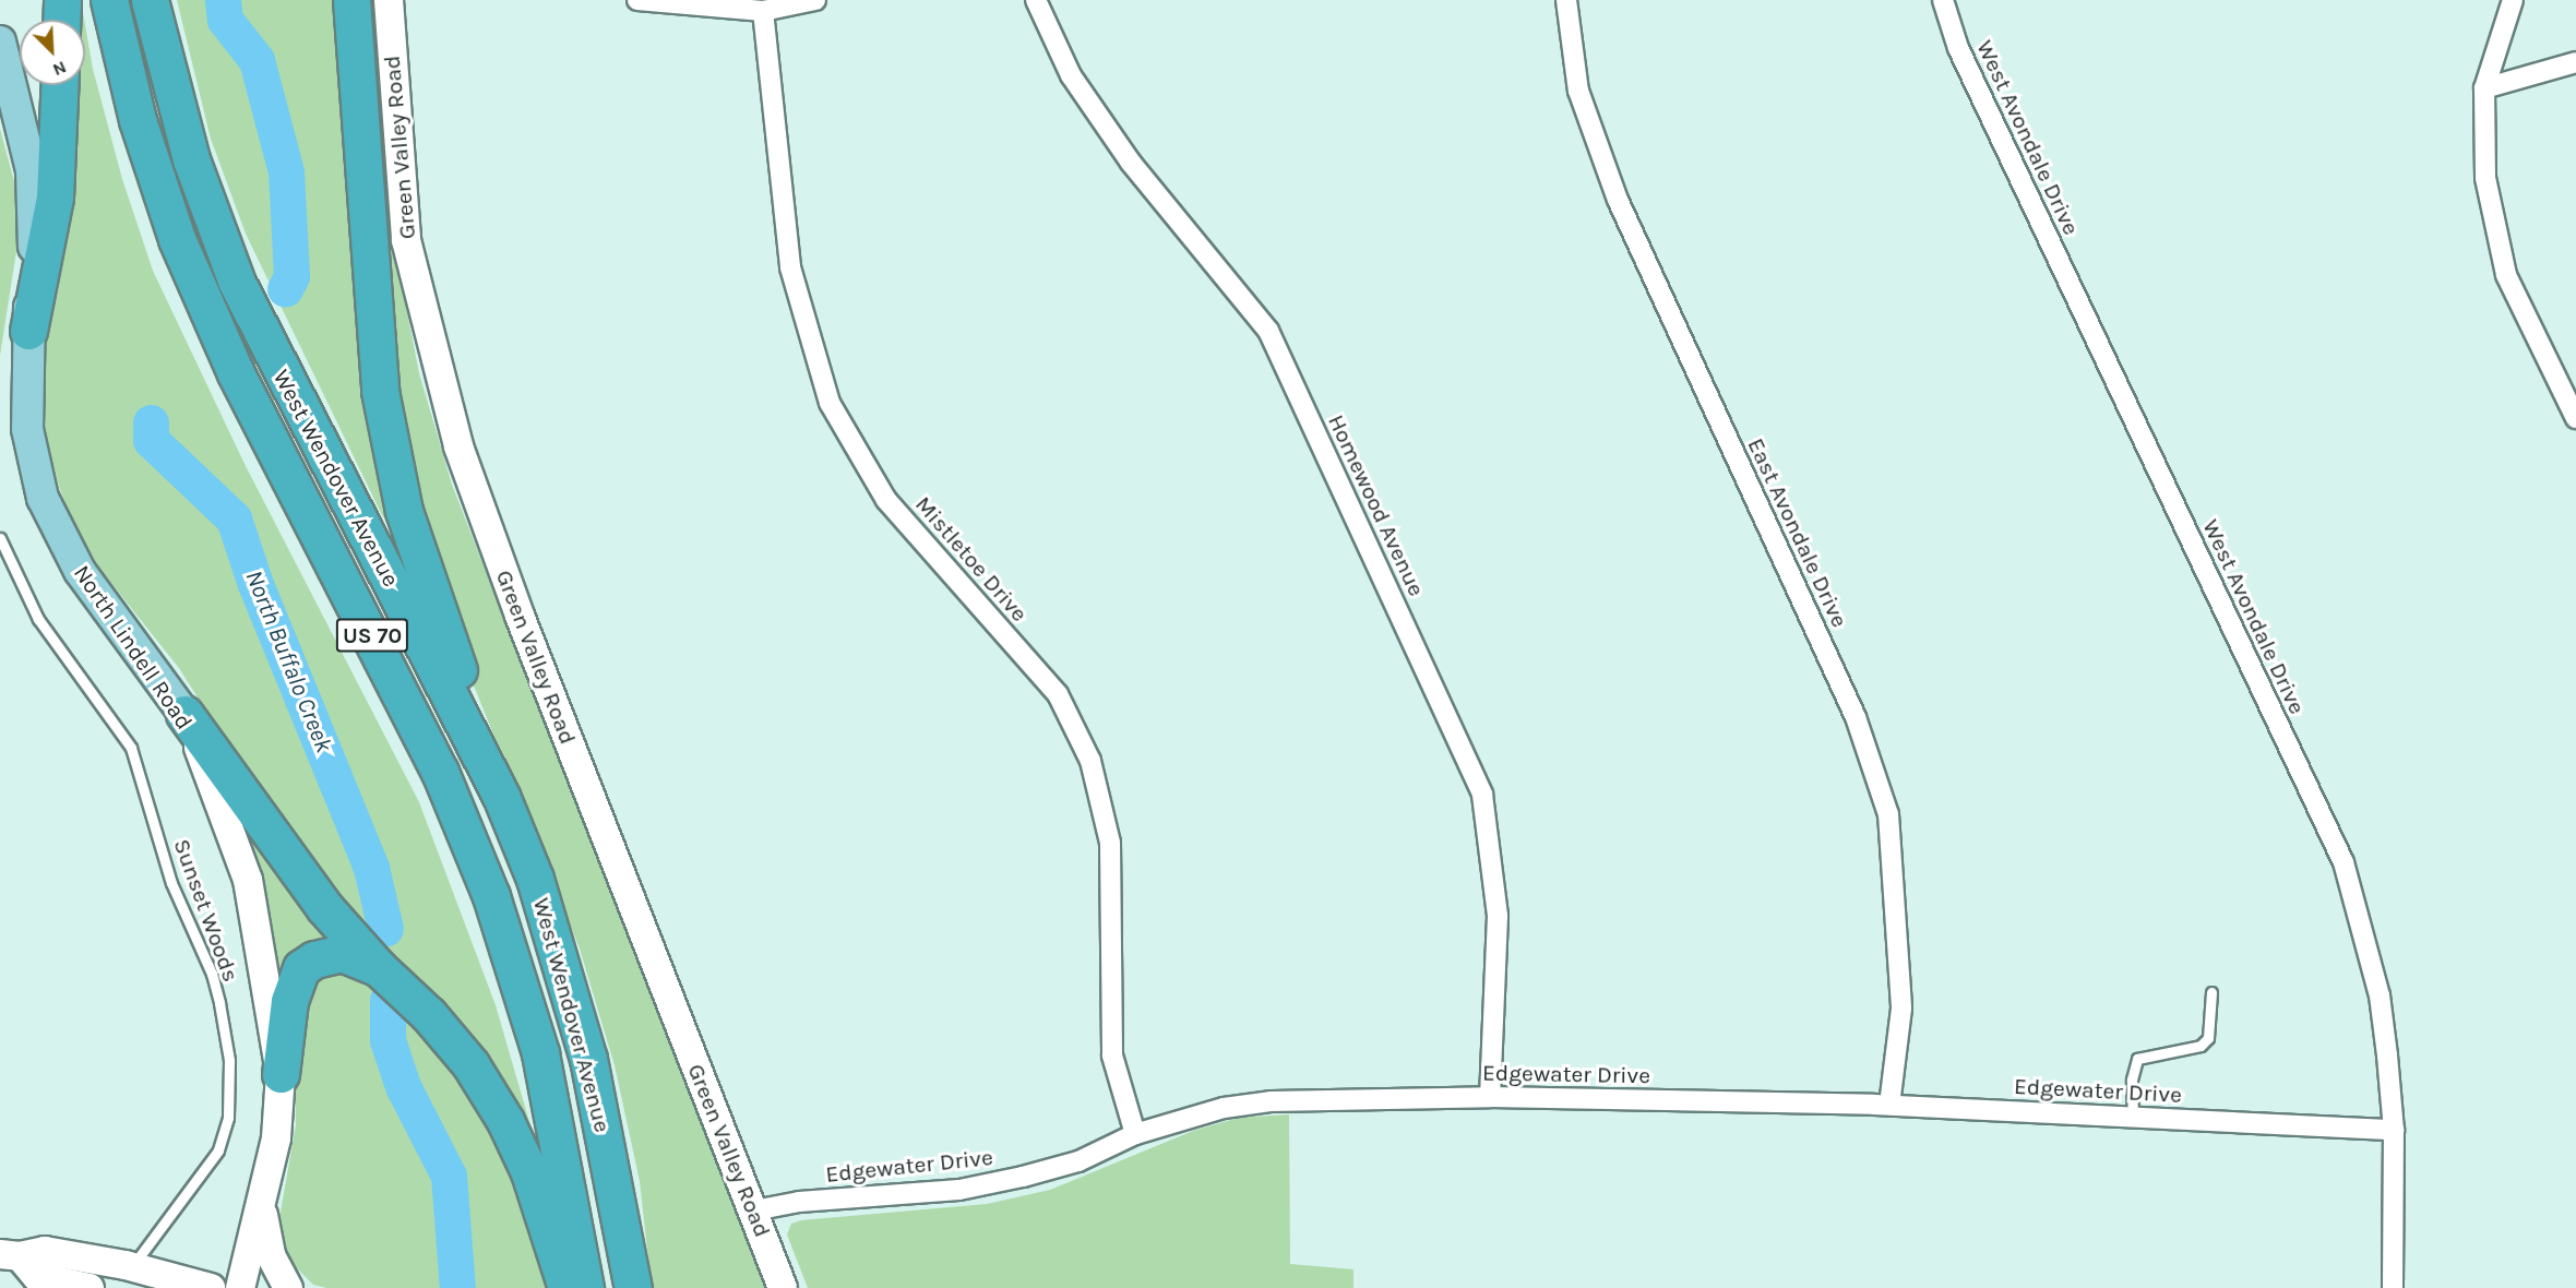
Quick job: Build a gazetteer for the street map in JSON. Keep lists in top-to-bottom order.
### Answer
{
  "streets": {
    "highway": ["West Wendover Avenue", "US 70"],
    "main road": ["Green Valley Road", "North Lindell Road"],
    "street": [
      "West Avondale Drive",
      "Homewood Avenue",
      "East Avondale Drive",
      "Mistletoe Drive",
      "Edgewater Drive"
    ],
    "lane": ["Sunset Woods"]
  },
  "crossings": [
    ["West Avondale Drive", "Edgewater Drive"],
    ["Green Valley Road", "Edgewater Drive"],
    ["Homewood Avenue", "Edgewater Drive"],
    ["East Avondale Drive", "Edgewater Drive"],
    ["Mistletoe Drive", "Edgewater Drive"]
  ],
  "water": ["North Buffalo Creek"],
  "north": "bottom right"
}
